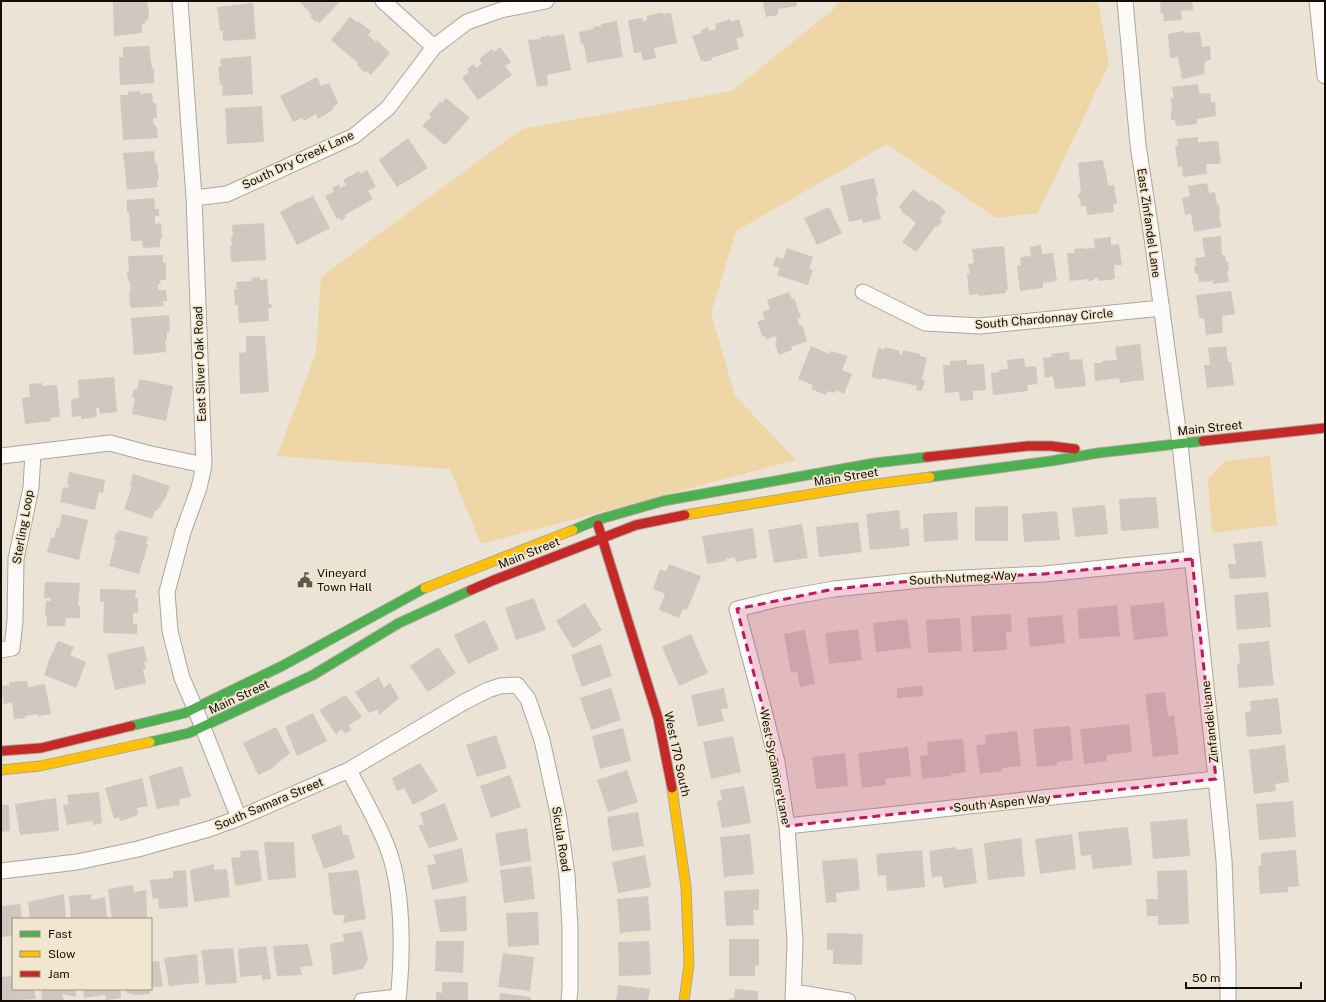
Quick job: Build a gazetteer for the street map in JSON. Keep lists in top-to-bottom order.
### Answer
{
  "streets": {
    "street": [
      "South Dry Creek Lane",
      "East Zinfandel Lane",
      "South Chardonnay Circle",
      "East Silver Oak Road",
      "Main Street",
      "Sterling Loop",
      "South Nutmeg Way",
      "Zinfandel Lane",
      "West 170 South",
      "West Sycamore Lane",
      "South Aspen Way",
      "South Samara Street",
      "Sicula Road"
    ]
  },
  "crossings": [
    ["South Dry Creek Lane", "East Silver Oak Road"],
    ["East Zinfandel Lane", "South Chardonnay Circle"],
    ["East Zinfandel Lane", "Main Street"],
    ["East Zinfandel Lane", "Zinfandel Lane"],
    ["East Silver Oak Road", "Main Street"],
    ["East Silver Oak Road", "South Samara Street"],
    ["Main Street", "Zinfandel Lane"],
    ["Main Street", "West 170 South"],
    ["South Nutmeg Way", "Zinfandel Lane"],
    ["South Nutmeg Way", "West Sycamore Lane"],
    ["Zinfandel Lane", "South Aspen Way"],
    ["West Sycamore Lane", "South Aspen Way"],
    ["South Samara Street", "Sicula Road"]
  ],
  "places": {
    "public building": ["Vineyard Town Hall"]
  },
  "legend": ["Fast", "Slow", "Jam"],
  "scale_bar": "50 m"
}
